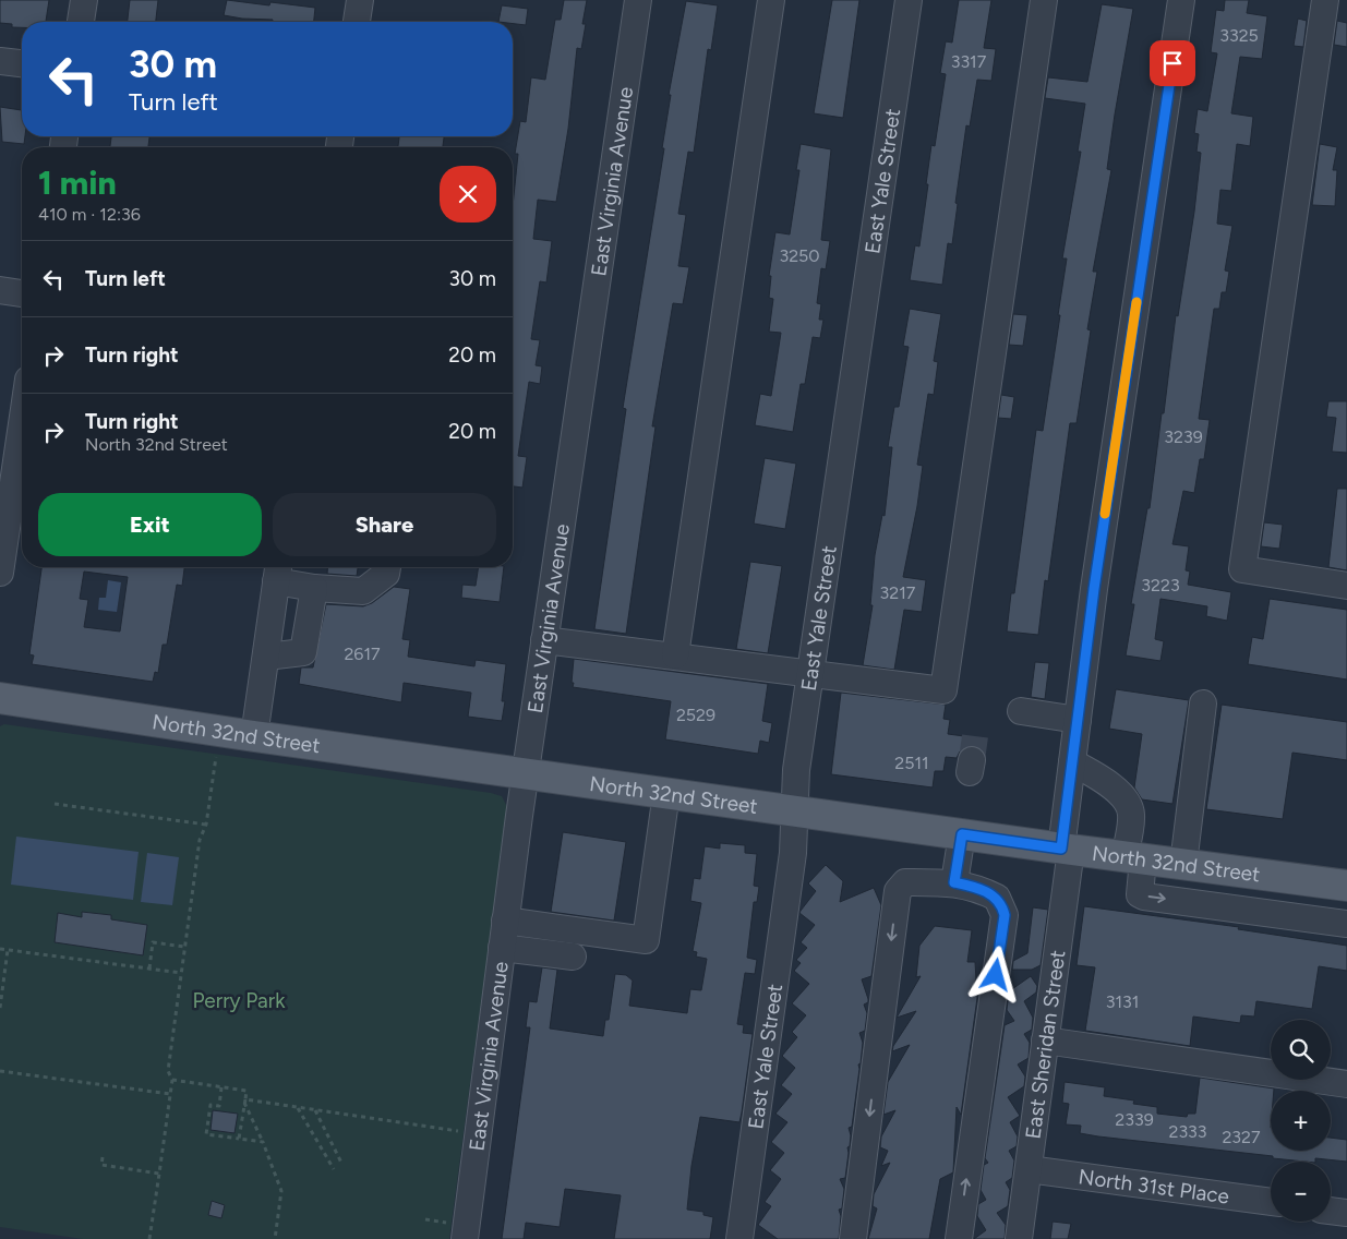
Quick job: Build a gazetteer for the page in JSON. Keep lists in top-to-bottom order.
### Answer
{
  "streets": {
    "main road": ["North 32nd Street"],
    "street": [
      "East Virginia Avenue",
      "East Yale Street",
      "East Sheridan Street",
      "North 31st Place"
    ]
  },
  "crossings": [
    ["East Virginia Avenue", "North 32nd Street"],
    ["East Yale Street", "North 32nd Street"],
    ["North 32nd Street", "East Sheridan Street"],
    ["East Sheridan Street", "North 31st Place"]
  ],
  "parks": ["Perry Park"],
  "house_numbers": [
    "3325",
    "3317",
    "3250",
    "3239",
    "3223",
    "3217",
    "2617",
    "2529",
    "2511",
    "3131",
    "2339",
    "2333",
    "2327"
  ],
  "page": {
    "turn": ["30 m", "Turn left"],
    "heading": ["1 min", "410 m · 12:36"],
    "list": [
      {
        "name": "Turn left",
        "value": "30 m"
      },
      {
        "name": "Turn right",
        "value": "20 m"
      },
      {
        "name": "Turn right",
        "note": "North 32nd Street",
        "value": "20 m"
      }
    ],
    "buttons": ["Exit", "Share"],
    "map_buttons": ["+", "−"]
  }
}
